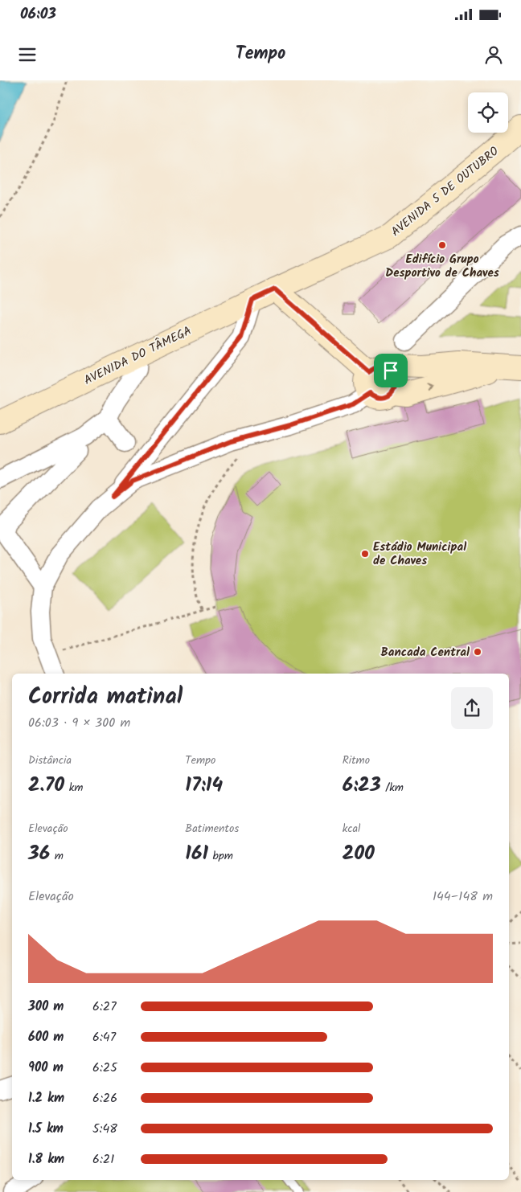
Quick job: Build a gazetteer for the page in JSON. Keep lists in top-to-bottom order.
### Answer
{
  "streets": {
    "main road": ["AVENIDA 5 DE OUTUBRO", "AVENIDA DO TÂMEGA"]
  },
  "crossings": [
    ["AVENIDA 5 DE OUTUBRO", "AVENIDA DO TÂMEGA"]
  ],
  "places": ["Edifício Grupo Desportivo de Chaves", "Estádio Municipal de Chaves", "Bancada Central"],
  "page": {
    "status": "06:03",
    "header": "Tempo",
    "heading": ["Corrida matinal", "06:03 · 9 × 300 m"],
    "stats": [
      ["Distância", "2.70 km"],
      ["Tempo", "17:14"],
      ["Ritmo", "6:23 /km"],
      ["Elevação", "36 m"],
      ["Batimentos", "161 bpm"],
      ["kcal", "200"]
    ],
    "chart": ["Elevação", "144–148 m"],
    "list": [
      {
        "name": "300 m",
        "note": "6:27"
      },
      {
        "name": "600 m",
        "note": "6:47"
      },
      {
        "name": "900 m",
        "note": "6:25"
      },
      {
        "name": "1.2 km",
        "note": "6:26"
      },
      {
        "name": "1.5 km",
        "note": "5:48"
      },
      {
        "name": "1.8 km",
        "note": "6:21"
      }
    ]
  }
}
